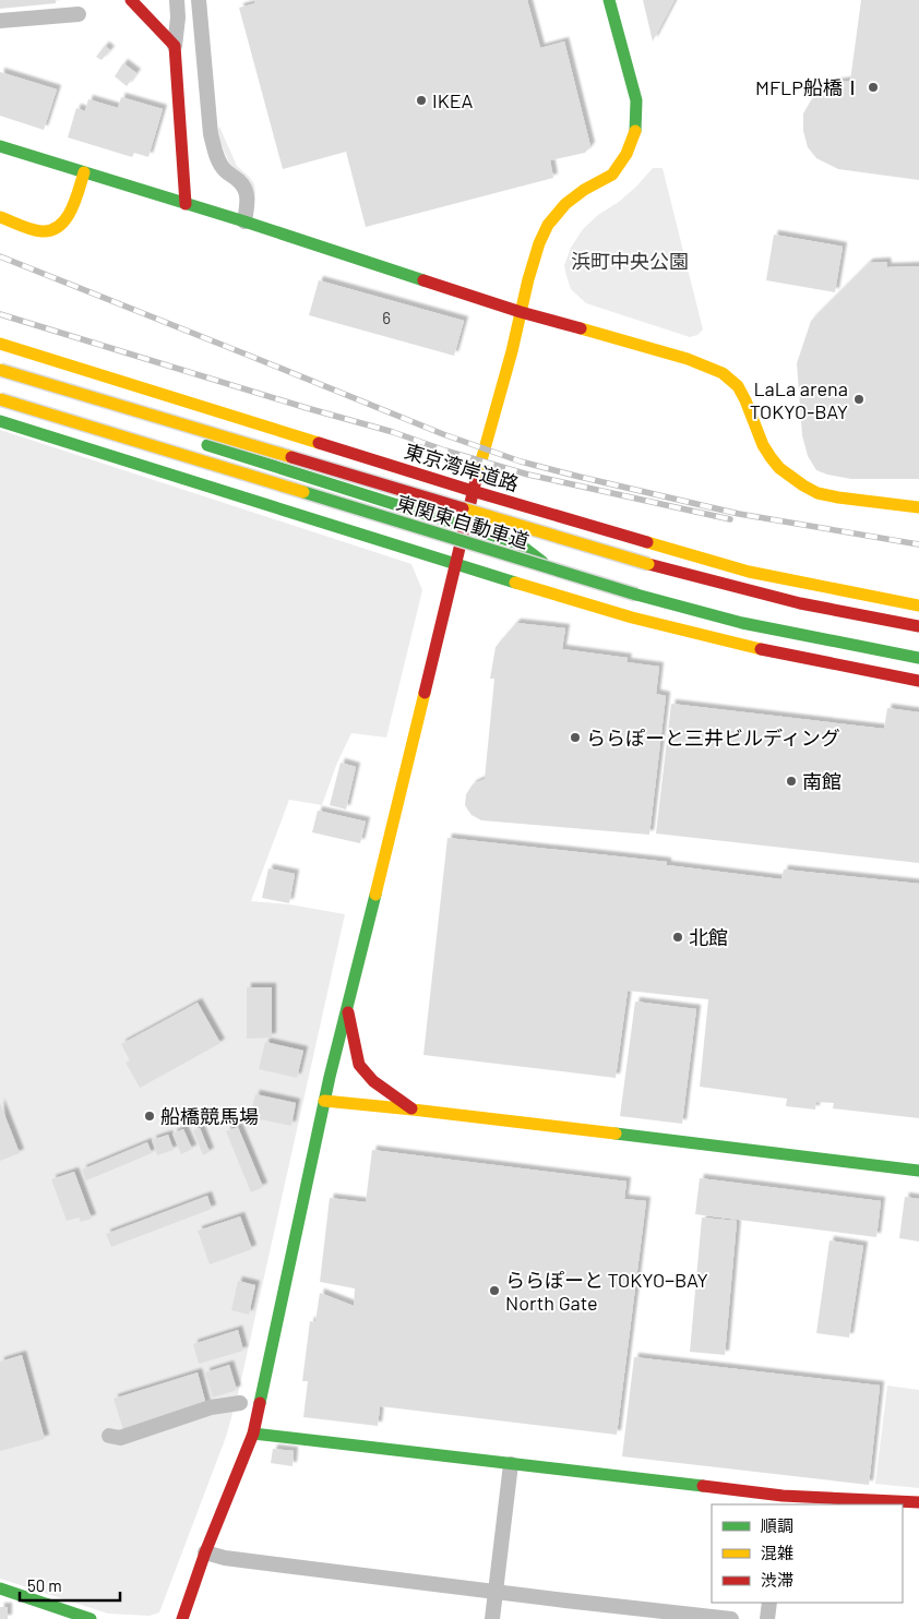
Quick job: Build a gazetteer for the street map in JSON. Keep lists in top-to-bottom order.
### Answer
{
  "streets": {
    "main road": ["東京湾岸道路", "東関東自動車道"]
  },
  "parks": ["浜町中央公園"],
  "places": [
    "MFLP船橋Ⅰ",
    "IKEA",
    "LaLa arena TOKYO-BAY",
    "ららぽーと三井ビルディング",
    "南館",
    "北館",
    "船橋競馬場",
    "ららぽーと TOKYO−BAY North Gate"
  ],
  "house_numbers": ["6"],
  "legend": ["順調", "混雑", "渋滞"],
  "scale_bar": "50 m"
}
